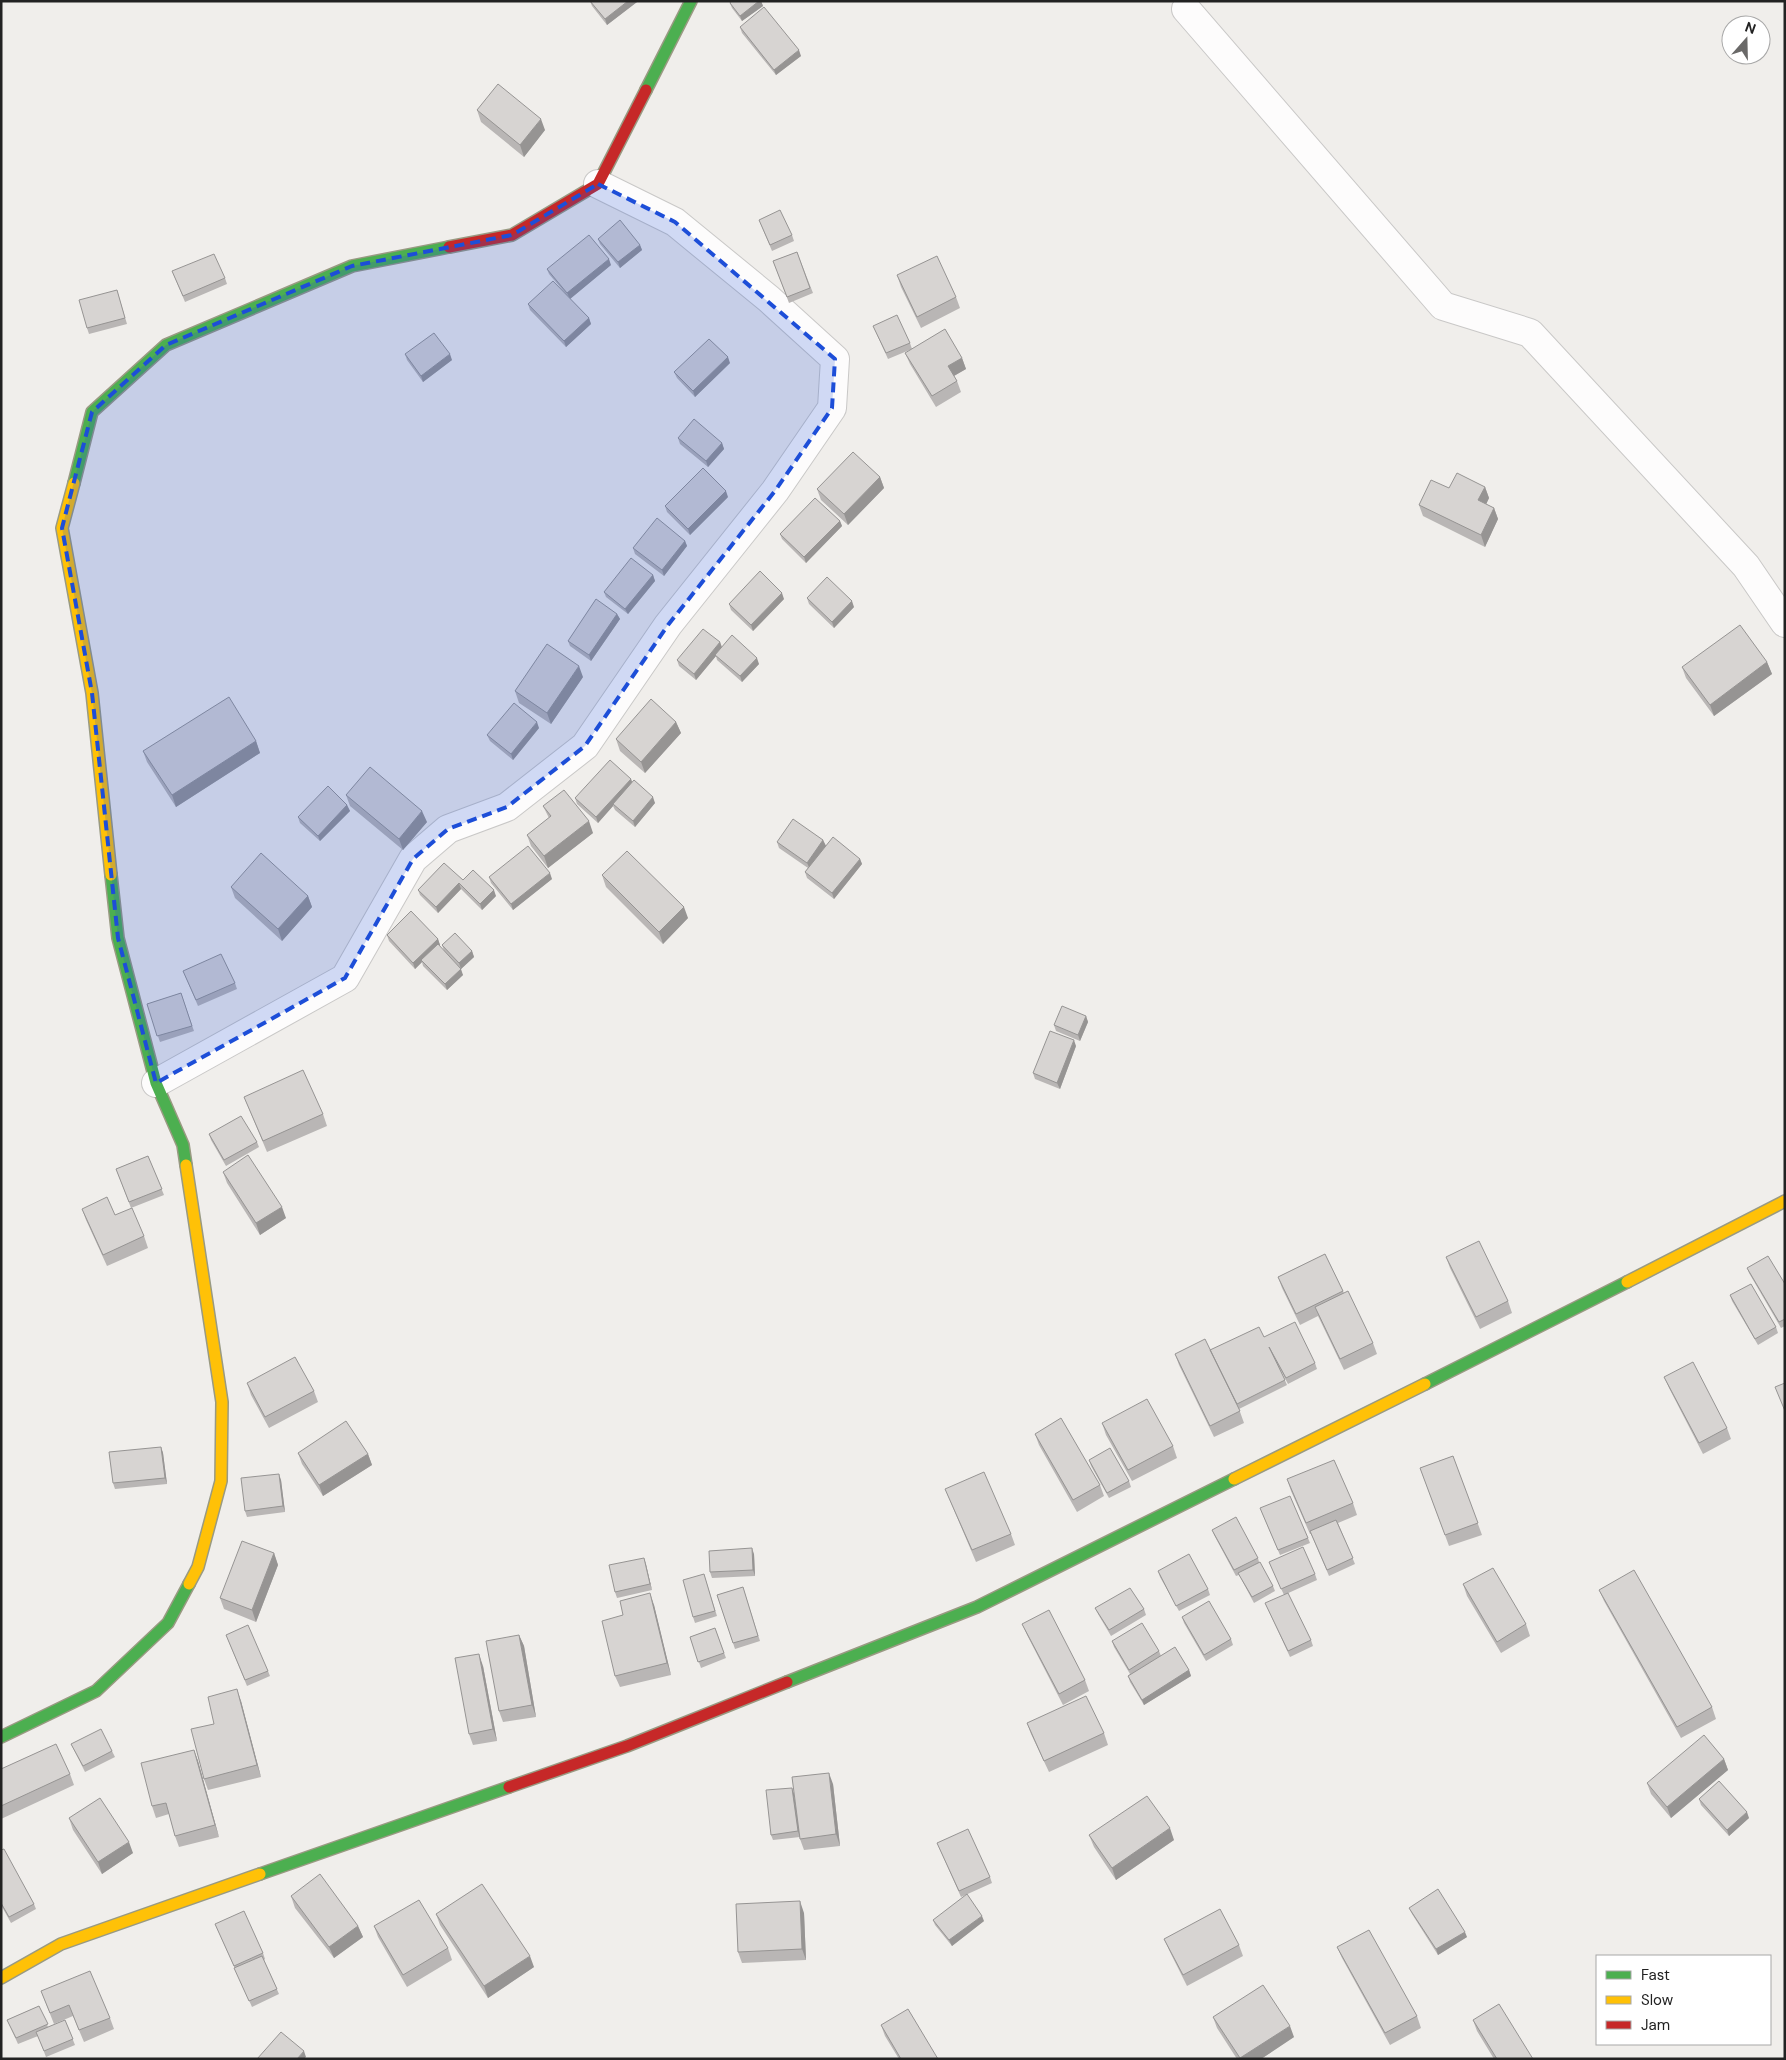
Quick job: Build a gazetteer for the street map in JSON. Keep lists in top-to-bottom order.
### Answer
{
  "legend": ["Fast", "Slow", "Jam"],
  "north": "top"
}
